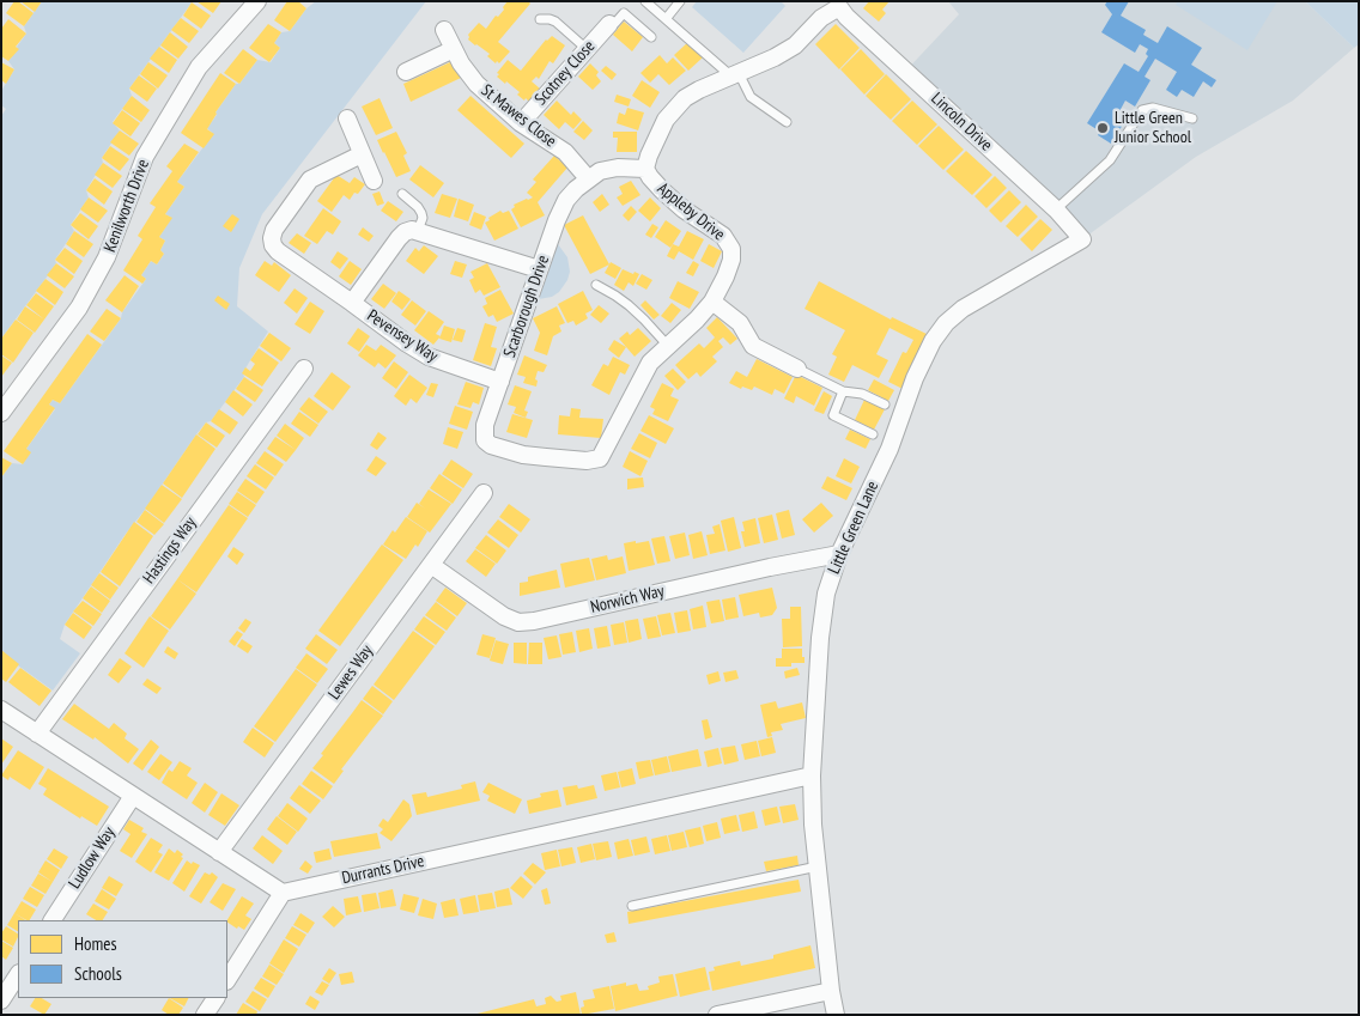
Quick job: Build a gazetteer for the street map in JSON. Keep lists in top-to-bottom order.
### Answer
{
  "streets": {
    "street": [
      "Scotney Close",
      "St Mawes Close",
      "Lincoln Drive",
      "Kenilworth Drive",
      "Appleby Drive",
      "Scarborough Drive",
      "Pevensey Way",
      "Little Green Lane",
      "Hastings Way",
      "Norwich Way",
      "Lewes Way",
      "Ludlow Way",
      "Durrants Drive"
    ]
  },
  "crossings": [
    ["Scotney Close", "St Mawes Close"],
    ["St Mawes Close", "Scarborough Drive"],
    ["Lincoln Drive", "Appleby Drive"],
    ["Lincoln Drive", "Little Green Lane"],
    ["Appleby Drive", "Scarborough Drive"],
    ["Scarborough Drive", "Pevensey Way"],
    ["Little Green Lane", "Norwich Way"],
    ["Little Green Lane", "Durrants Drive"],
    ["Norwich Way", "Lewes Way"]
  ],
  "places": ["Little Green Junior School"],
  "legend": ["Homes", "Schools"]
}
